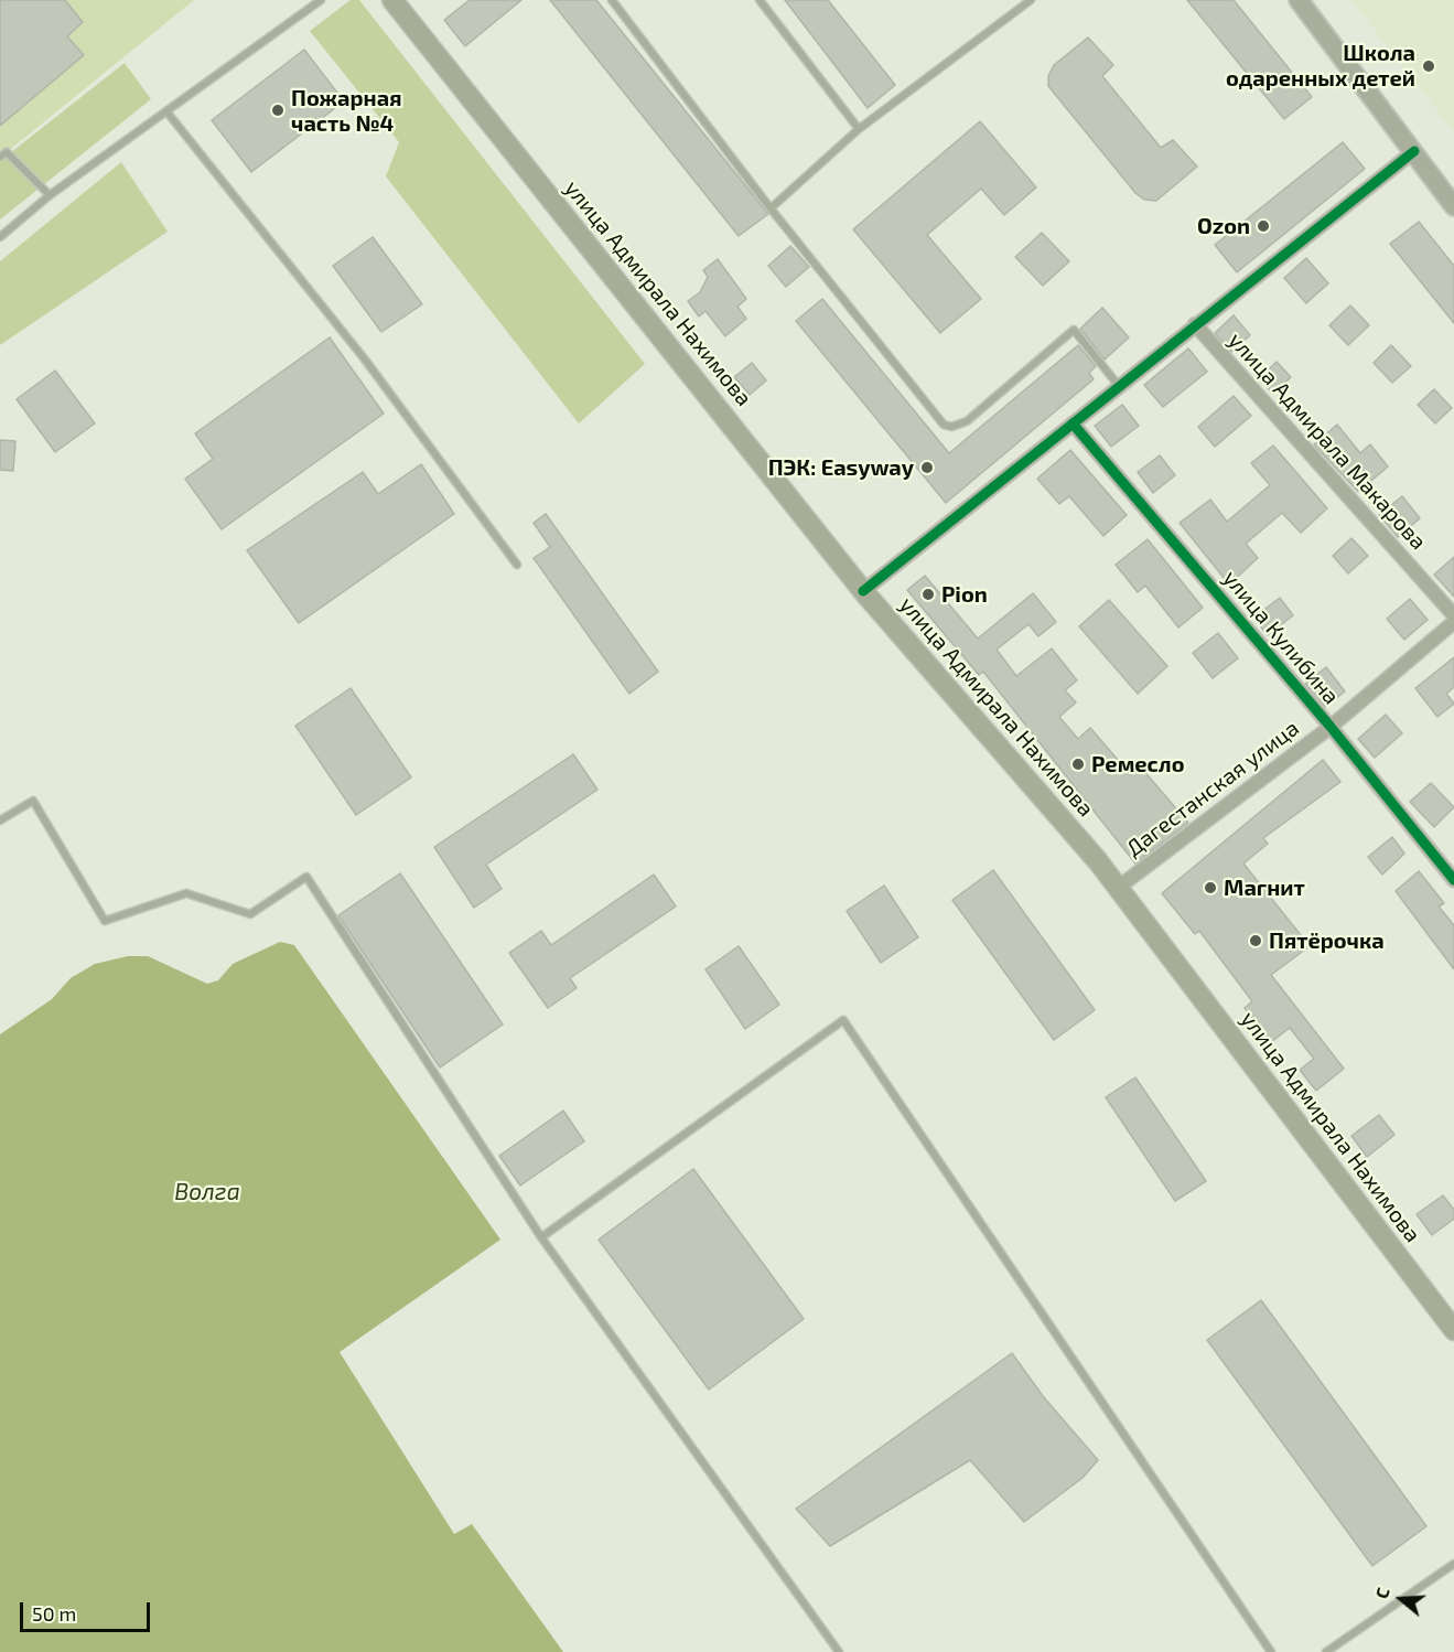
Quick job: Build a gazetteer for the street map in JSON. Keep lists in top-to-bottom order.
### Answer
{
  "streets": {
    "main road": ["улица Адмирала Нахимова"],
    "street": ["улица Адмирала Макарова", "улица Кулибина", "Дагестанская улица"]
  },
  "crossings": [
    ["улица Адмирала Нахимова", "Дагестанская улица"],
    ["улица Кулибина", "Дагестанская улица"]
  ],
  "water": ["Волга"],
  "places": [
    "Школа одаренных детей",
    "Пожарная часть №4",
    "Ozon",
    "ПЭК: Easyway",
    "Pion",
    "Ремесло",
    "Магнит",
    "Пятёрочка"
  ],
  "scale_bar": "50 m",
  "north": "left"
}
